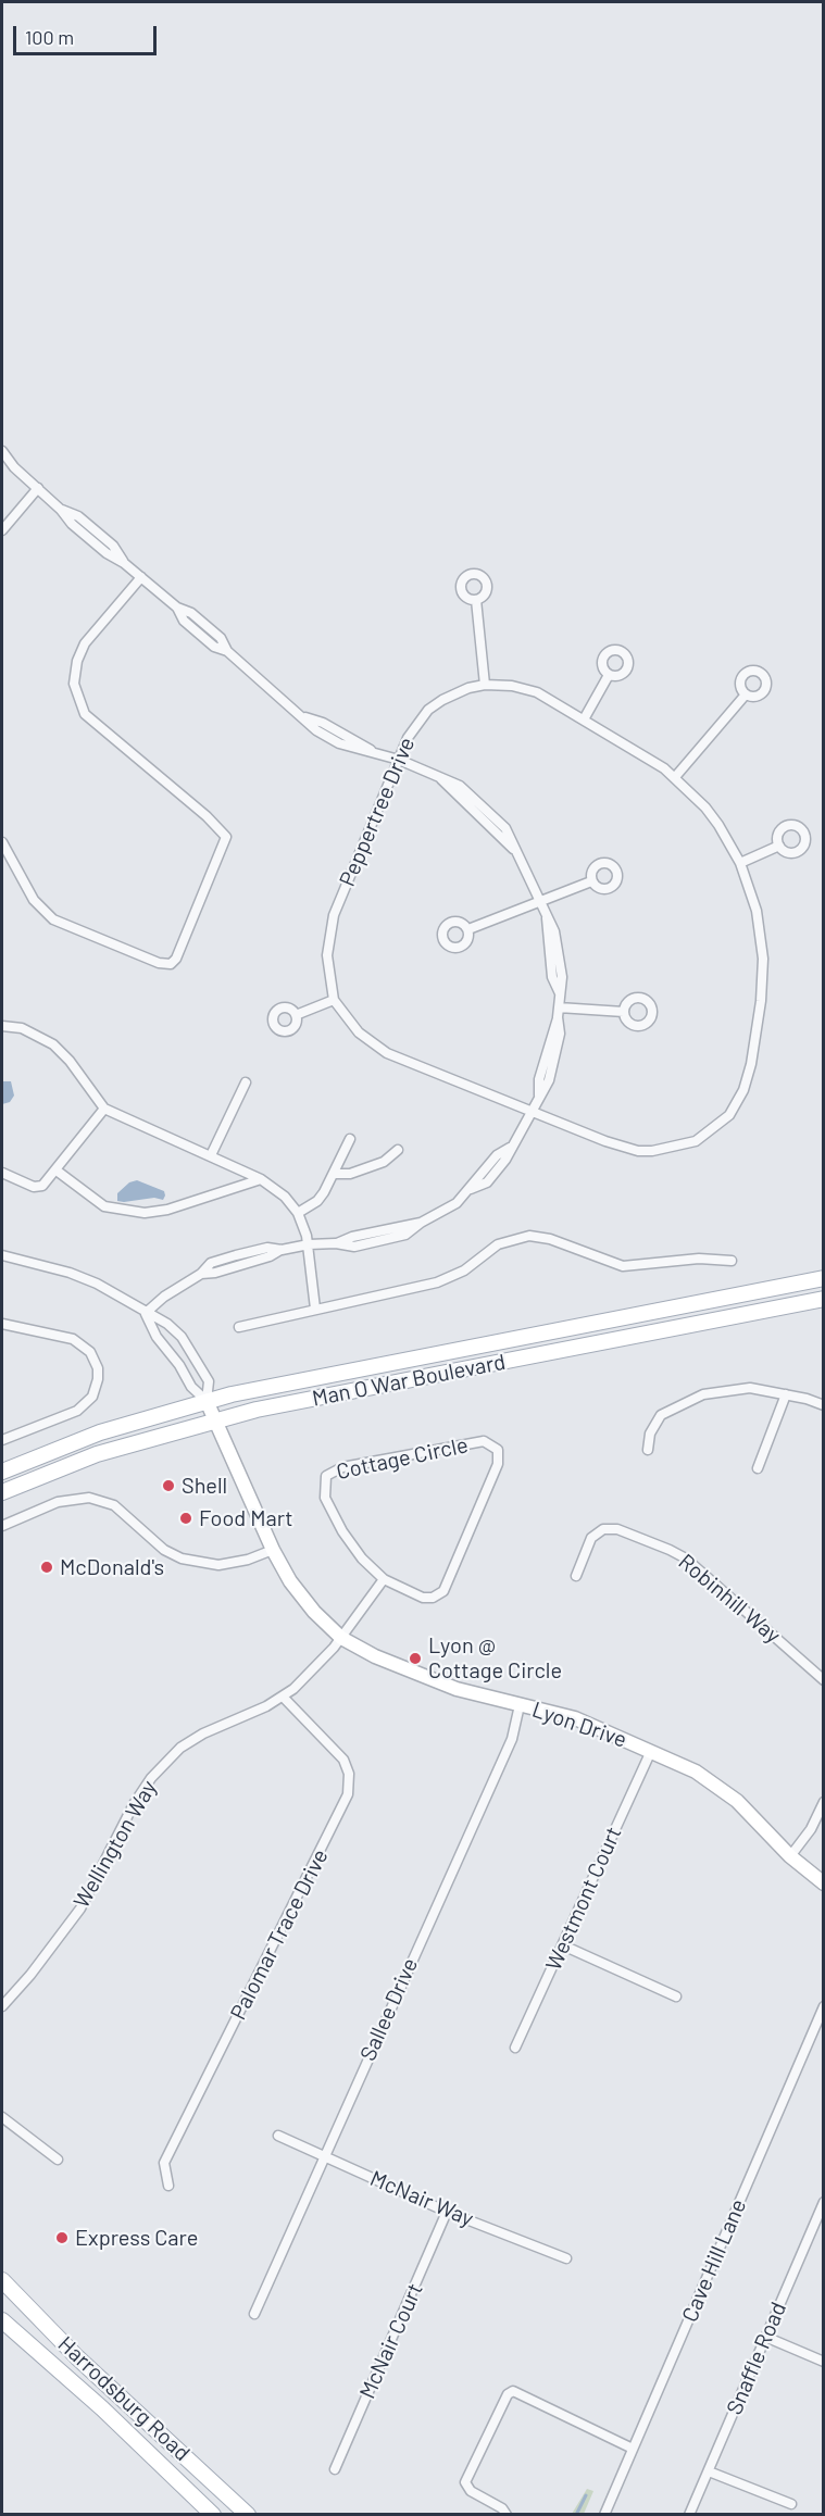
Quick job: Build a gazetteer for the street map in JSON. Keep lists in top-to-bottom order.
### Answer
{
  "streets": {
    "main road": ["Man O War Boulevard", "Harrodsburg Road"],
    "street": [
      "Peppertree Drive",
      "Cottage Circle",
      "Robinhill Way",
      "Lyon Drive",
      "Wellington Way",
      "Westmont Court",
      "Palomar Trace Drive",
      "Sallee Drive",
      "McNair Way",
      "Cave Hill Lane",
      "McNair Court",
      "Snaffle Road"
    ]
  },
  "crossings": [
    ["Man O War Boulevard", "Lyon Drive"],
    ["Lyon Drive", "Wellington Way"],
    ["Lyon Drive", "Westmont Court"],
    ["Lyon Drive", "Sallee Drive"],
    ["Wellington Way", "Palomar Trace Drive"],
    ["Sallee Drive", "McNair Way"],
    ["McNair Way", "McNair Court"]
  ],
  "places": [
    "Shell",
    "Food Mart",
    "McDonald's",
    "Lyon @ Cottage Circle",
    "Express Care"
  ],
  "scale_bar": "100 m"
}
